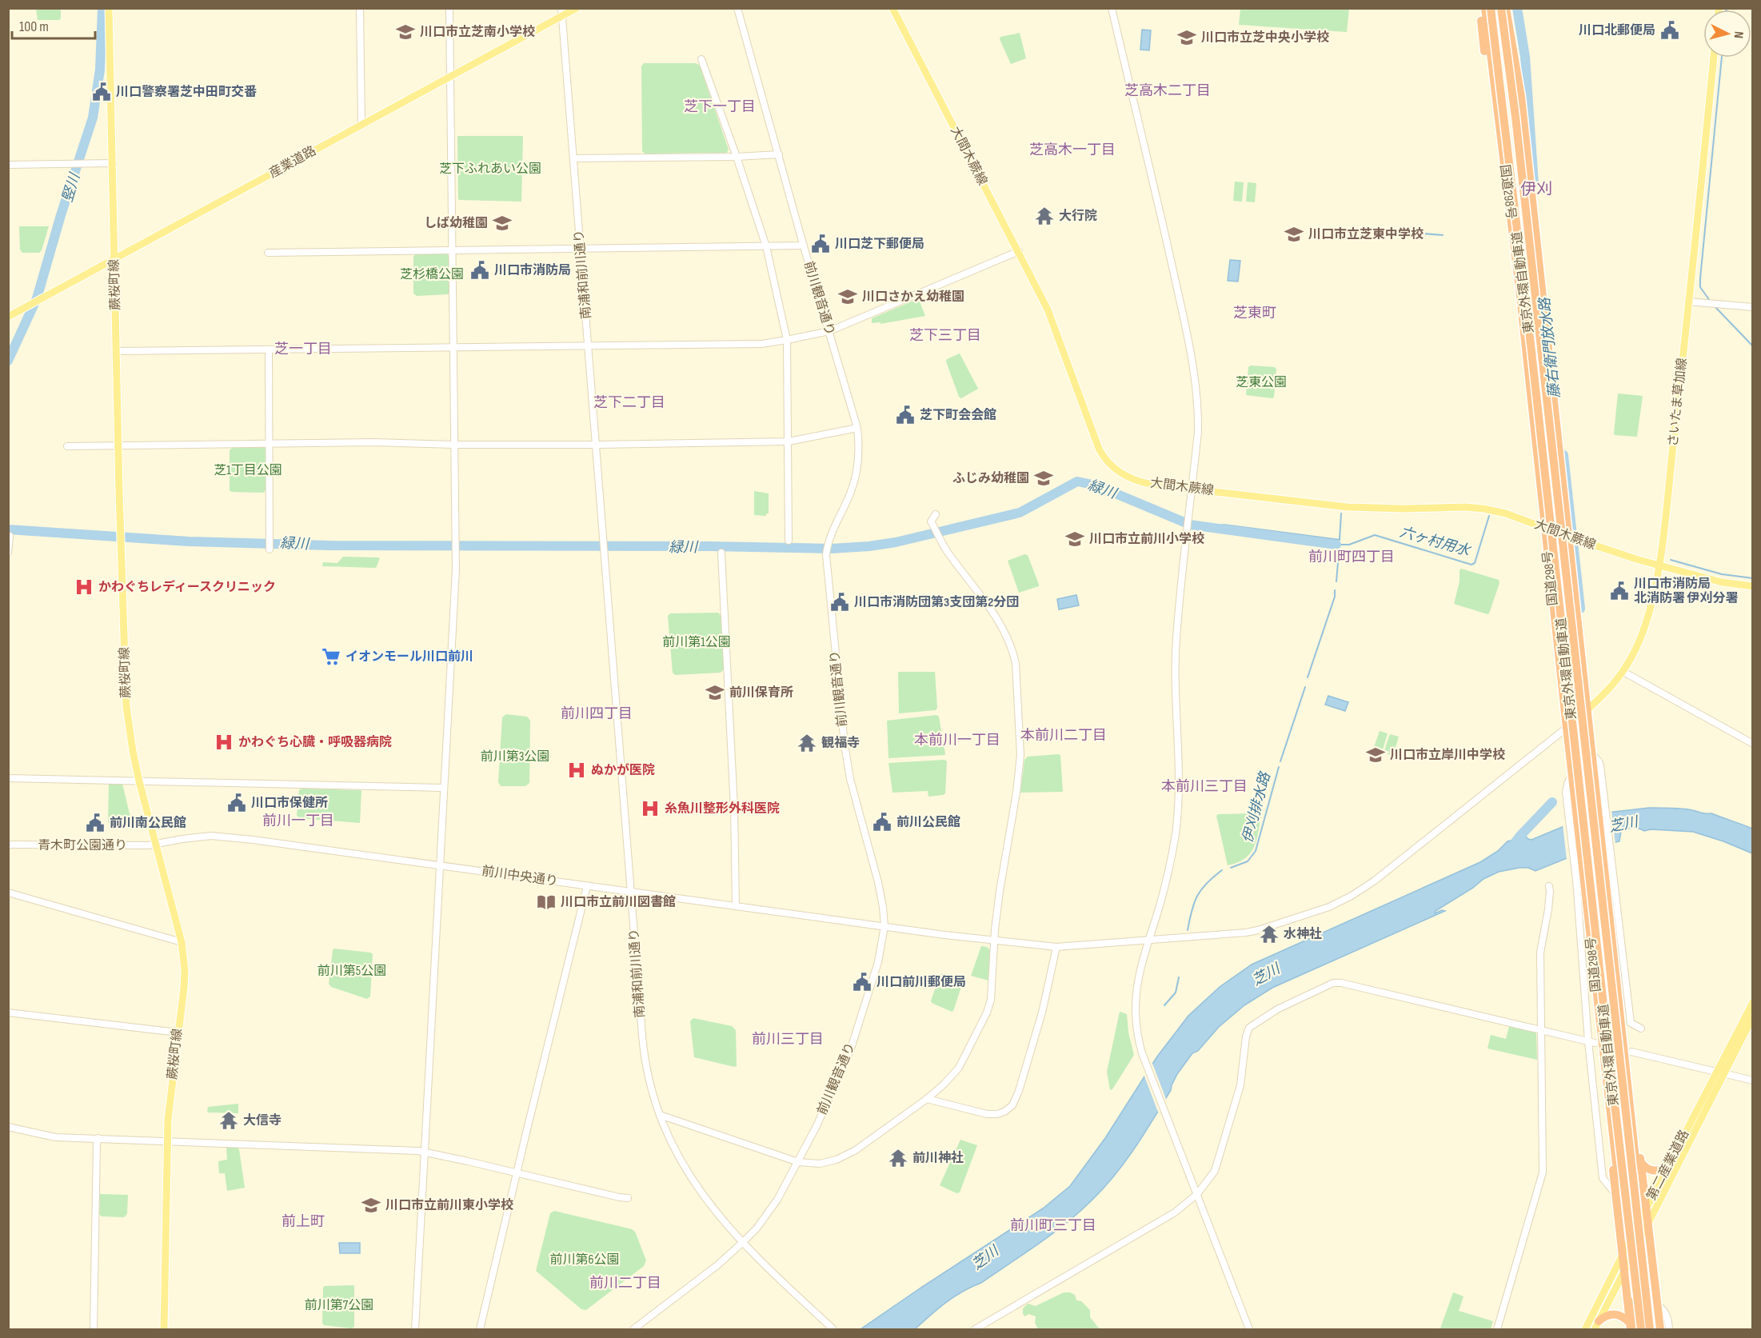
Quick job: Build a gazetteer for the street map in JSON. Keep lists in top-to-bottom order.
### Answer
{
  "streets": {
    "highway": ["国道298号", "東京外環自動車道"],
    "main road": [
      "大間木蕨線",
      "産業道路",
      "蕨桜町線",
      "さいたま草加線",
      "第二産業道路"
    ],
    "street": [
      "南浦和前川通り",
      "前川観音通り",
      "青木町公園通り",
      "前川中央通り"
    ]
  },
  "crossings": [
    ["大間木蕨線", "国道298号"],
    ["大間木蕨線", "さいたま草加線"],
    ["産業道路", "南浦和前川通り"],
    ["産業道路", "蕨桜町線"],
    ["国道298号", "さいたま草加線"],
    ["国道298号", "前川中央通り"],
    ["国道298号", "第二産業道路"],
    ["南浦和前川通り", "前川観音通り"],
    ["南浦和前川通り", "前川中央通り"],
    ["蕨桜町線", "青木町公園通り"],
    ["蕨桜町線", "前川中央通り"],
    ["前川観音通り", "前川中央通り"],
    ["さいたま草加線", "前川中央通り"],
    ["青木町公園通り", "前川中央通り"]
  ],
  "districts": [
    "芝高木二丁目",
    "芝下一丁目",
    "芝高木一丁目",
    "伊刈",
    "芝東町",
    "芝下三丁目",
    "芝一丁目",
    "芝下二丁目",
    "前川町四丁目",
    "前川四丁目",
    "本前川二丁目",
    "本前川一丁目",
    "本前川三丁目",
    "前川一丁目",
    "前川三丁目",
    "前上町",
    "前川町三丁目",
    "前川二丁目"
  ],
  "water": [
    "竪川",
    "藤右衛門放水路",
    "緑川",
    "六ヶ村用水",
    "伊刈排水路",
    "芝川"
  ],
  "parks": [
    "芝下ふれあい公園",
    "芝杉橋公園",
    "芝東公園",
    "芝1丁目公園",
    "前川第1公園",
    "前川第3公園",
    "前川第5公園",
    "前川第6公園",
    "前川第7公園"
  ],
  "places": {
    "public building": [
      "川口北郵便局",
      "川口警察署芝中田町交番",
      "川口芝下郵便局",
      "川口市消防局",
      "芝下町会会館",
      "川口市消防局 北消防署 伊刈分署",
      "川口市消防団第3支団第2分団",
      "川口市保健所",
      "前川公民館",
      "前川南公民館",
      "川口前川郵便局"
    ],
    "school or university": [
      "川口市立芝南小学校",
      "川口市立芝中央小学校",
      "しば幼稚園",
      "川口市立芝東中学校",
      "川口さかえ幼稚園",
      "ふじみ幼稚園",
      "川口市立前川小学校",
      "前川保育所",
      "川口市立岸川中学校",
      "川口市立前川東小学校"
    ],
    "temple": [
      "大行院",
      "観福寺",
      "水神社",
      "大信寺",
      "前川神社"
    ],
    "hospital": [
      "かわぐちレディースクリニック",
      "かわぐち心臓・呼吸器病院",
      "ぬかが医院",
      "糸魚川整形外科医院"
    ],
    "supermarket": ["イオンモール川口前川"],
    "library": ["川口市立前川図書館"]
  },
  "scale_bar": "100 m",
  "north": "right"
}
